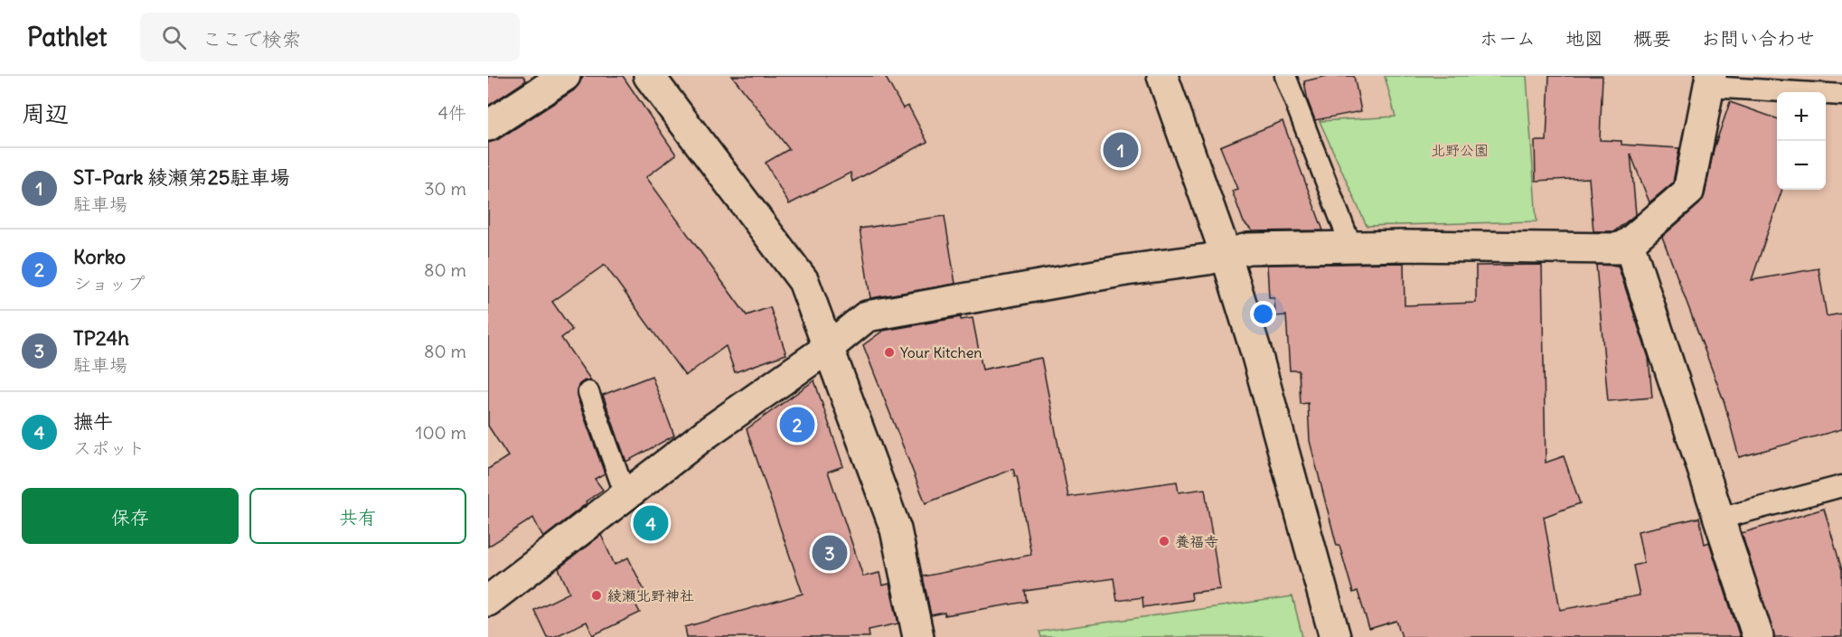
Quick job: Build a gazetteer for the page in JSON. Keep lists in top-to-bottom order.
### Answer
{
  "parks": ["北野公園"],
  "places": ["Your Kitchen", "養福寺", "綾瀬北野神社"],
  "page": {
    "header": "Pathlet",
    "search": "ここで検索",
    "nav": [
      "ホーム",
      "地図",
      "概要",
      "お問い合わせ"
    ],
    "heading": ["周辺", "4件"],
    "map_buttons": ["+", "−"],
    "pins": [
      "1",
      "2",
      "4",
      "3"
    ],
    "list": [
      {
        "mark": "1",
        "name": "ST-Park 綾瀬第25駐車場",
        "note": "駐車場",
        "value": "30 m"
      },
      {
        "mark": "2",
        "name": "Korko",
        "note": "ショップ",
        "value": "80 m"
      },
      {
        "mark": "3",
        "name": "TP24h",
        "note": "駐車場",
        "value": "80 m"
      },
      {
        "mark": "4",
        "name": "撫牛",
        "note": "スポット",
        "value": "100 m"
      }
    ],
    "buttons": ["保存", "共有"]
  }
}
